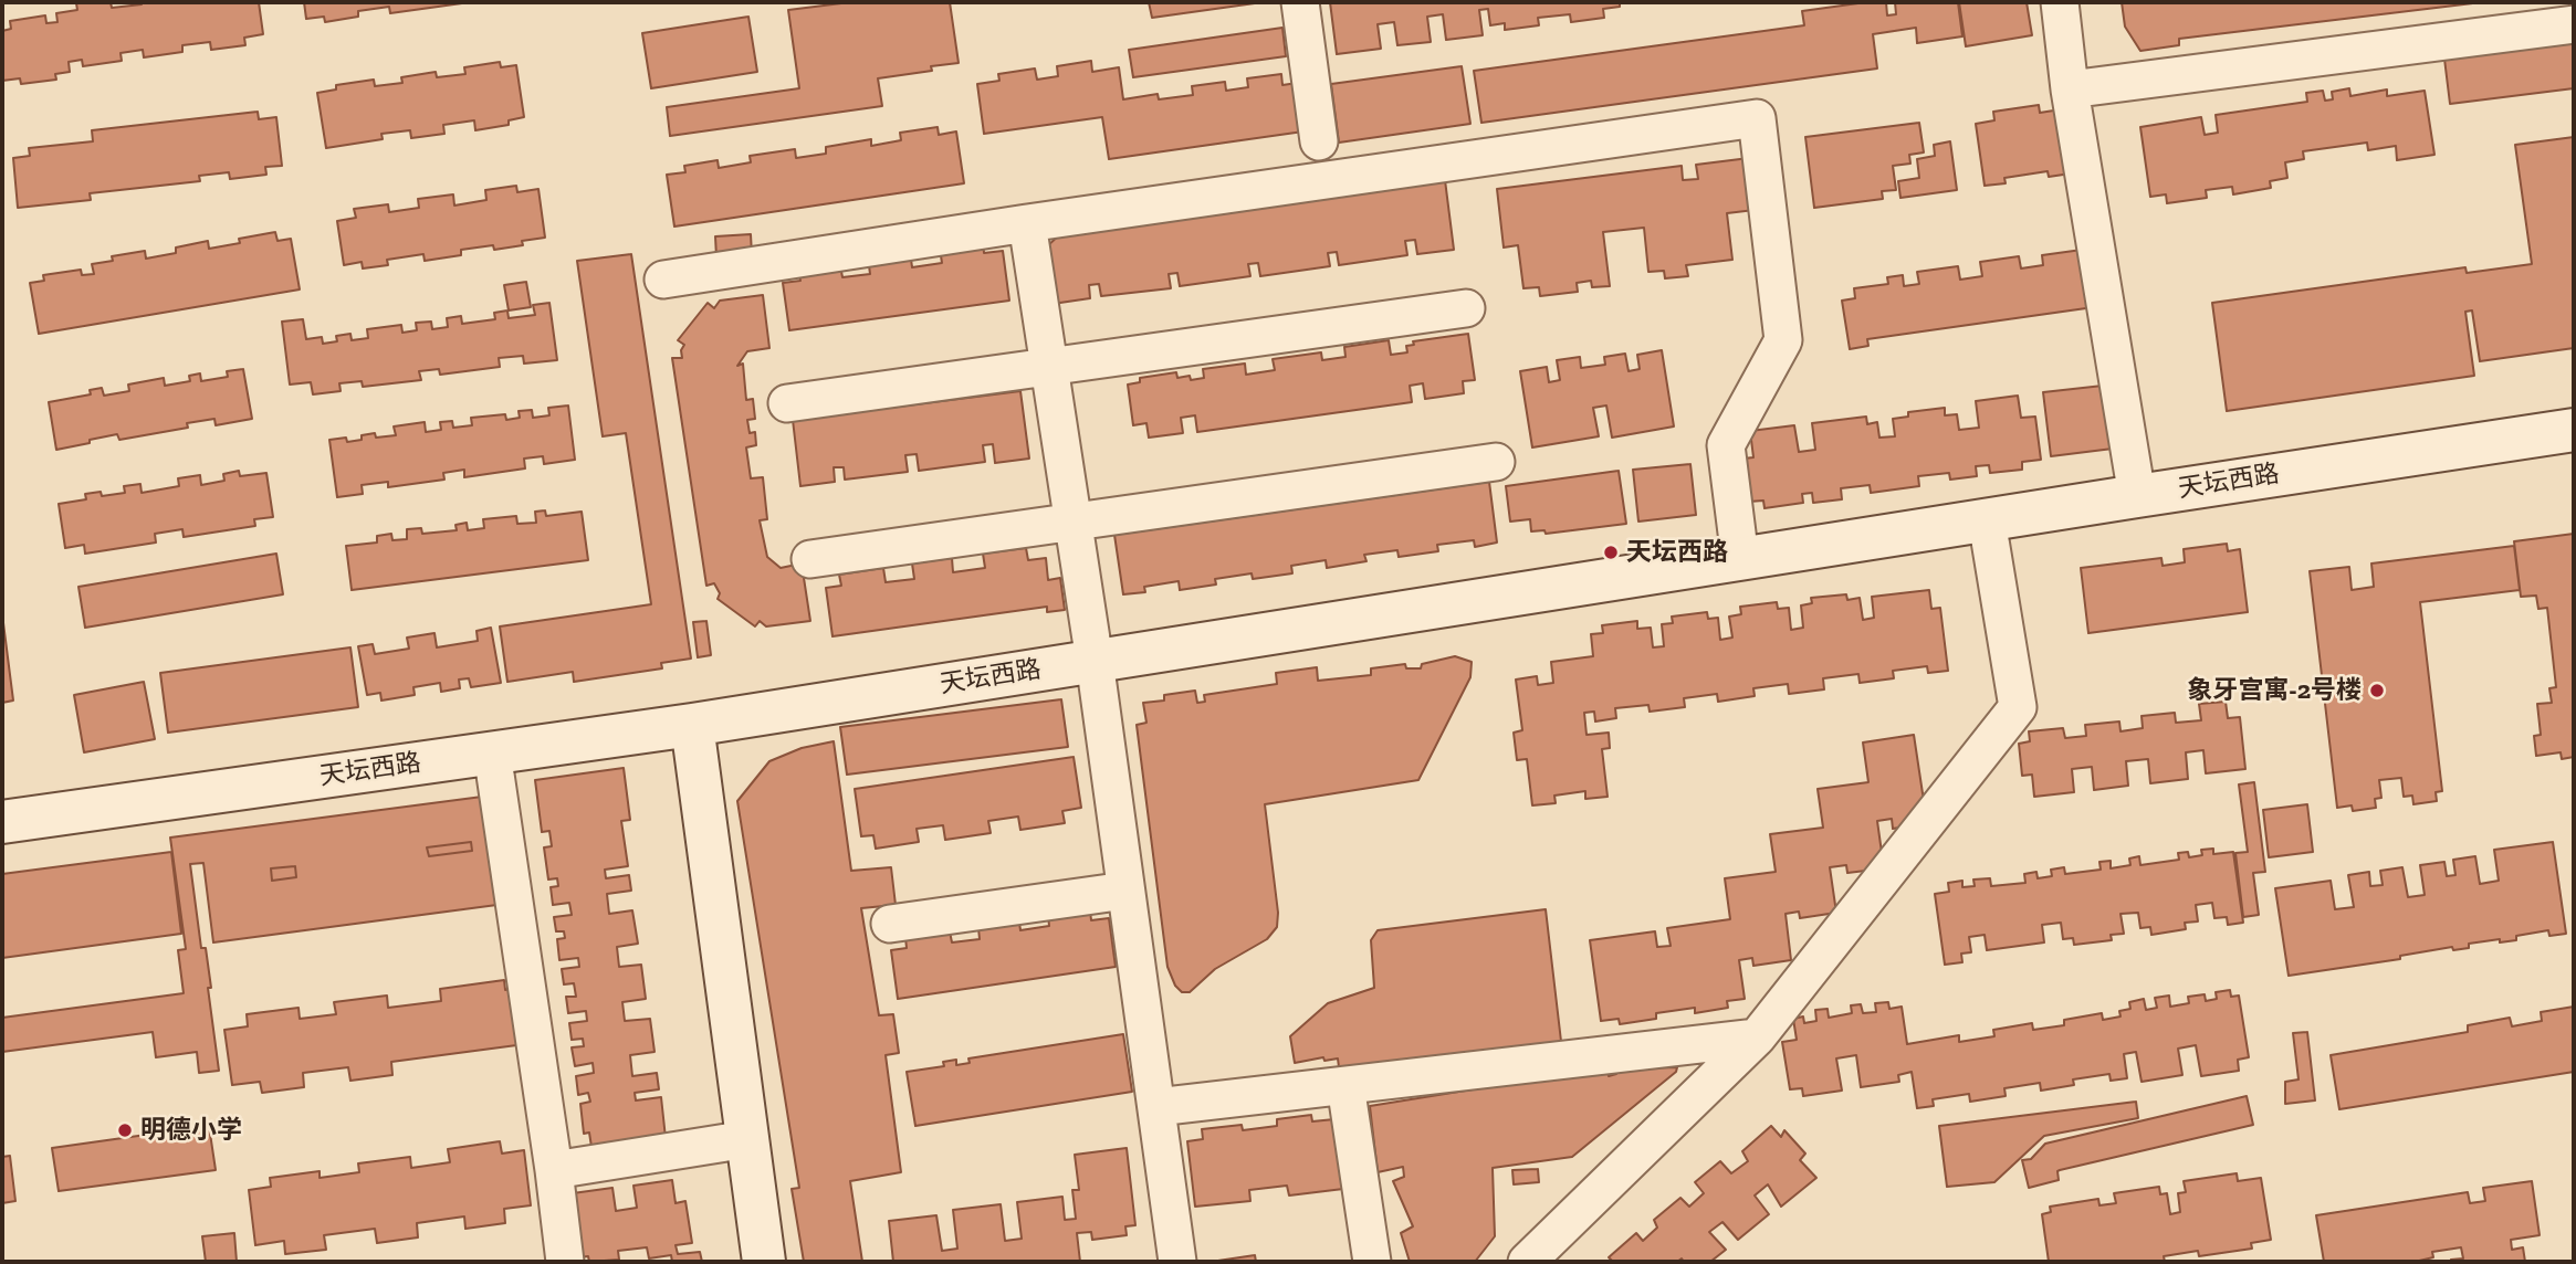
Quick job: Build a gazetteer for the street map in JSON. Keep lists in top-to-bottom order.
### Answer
{
  "streets": {
    "street": ["天坛西路"]
  },
  "places": ["天坛西路", "象牙宫寓-2号楼", "明德小学"]
}
